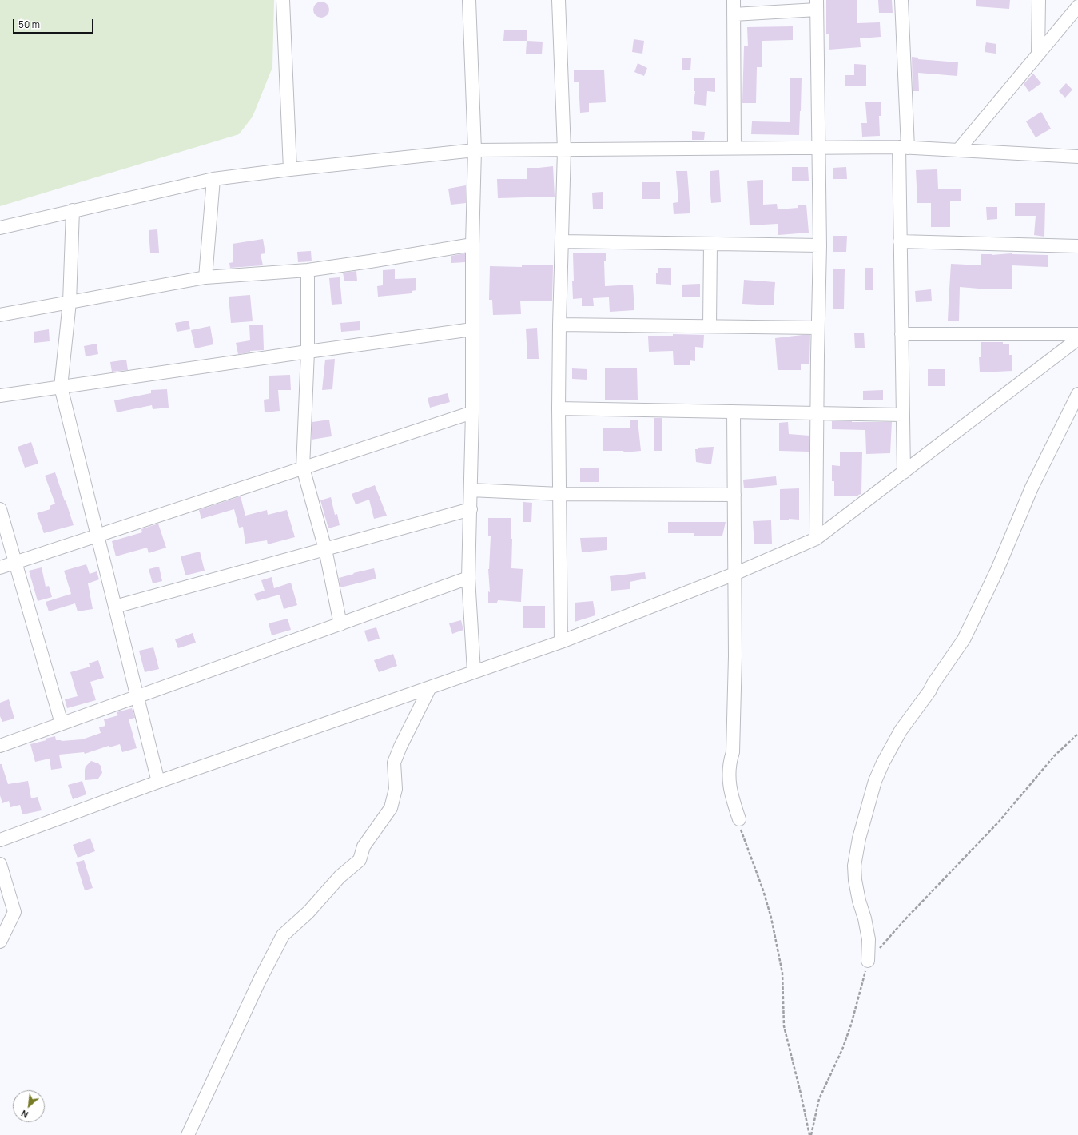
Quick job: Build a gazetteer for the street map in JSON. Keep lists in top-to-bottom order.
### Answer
{
  "scale_bar": "50 m",
  "north": "bottom left"
}
